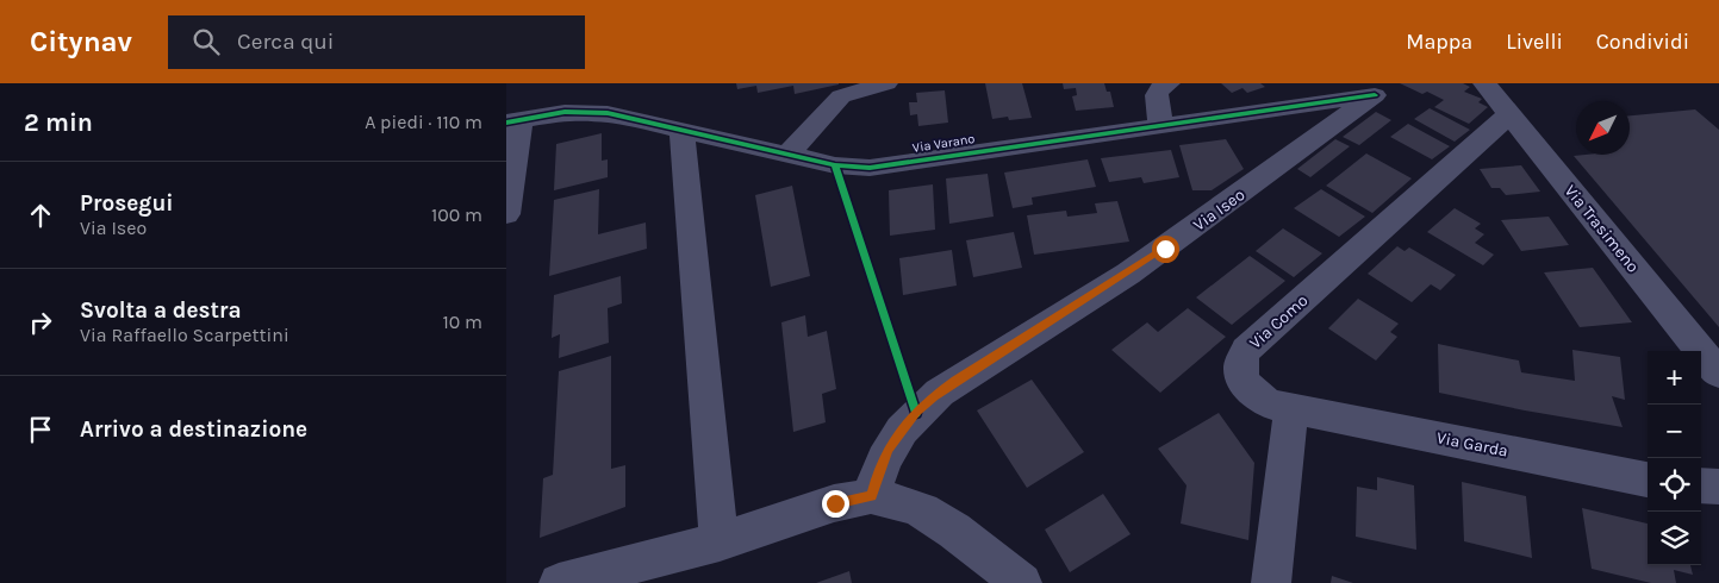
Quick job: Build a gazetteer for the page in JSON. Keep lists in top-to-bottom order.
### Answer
{
  "streets": {
    "street": [
      "Via Varano",
      "Via Iseo",
      "Via Trasimeno",
      "Via Como",
      "Via Garda"
    ]
  },
  "crossings": [
    ["Via Varano", "Via Iseo"],
    ["Via Trasimeno", "Via Como"],
    ["Via Como", "Via Garda"]
  ],
  "north": "bottom left",
  "page": {
    "header": "Citynav",
    "search": "Cerca qui",
    "nav": ["Mappa", "Livelli", "Condividi"],
    "heading": ["2 min", "A piedi · 110 m"],
    "list": [
      ["Prosegui", "Via Iseo", "100 m"],
      ["Svolta a destra", "Via Raffaello Scarpettini", "10 m"],
      "Arrivo a destinazione"
    ],
    "map_buttons": ["+", "−"]
  }
}
